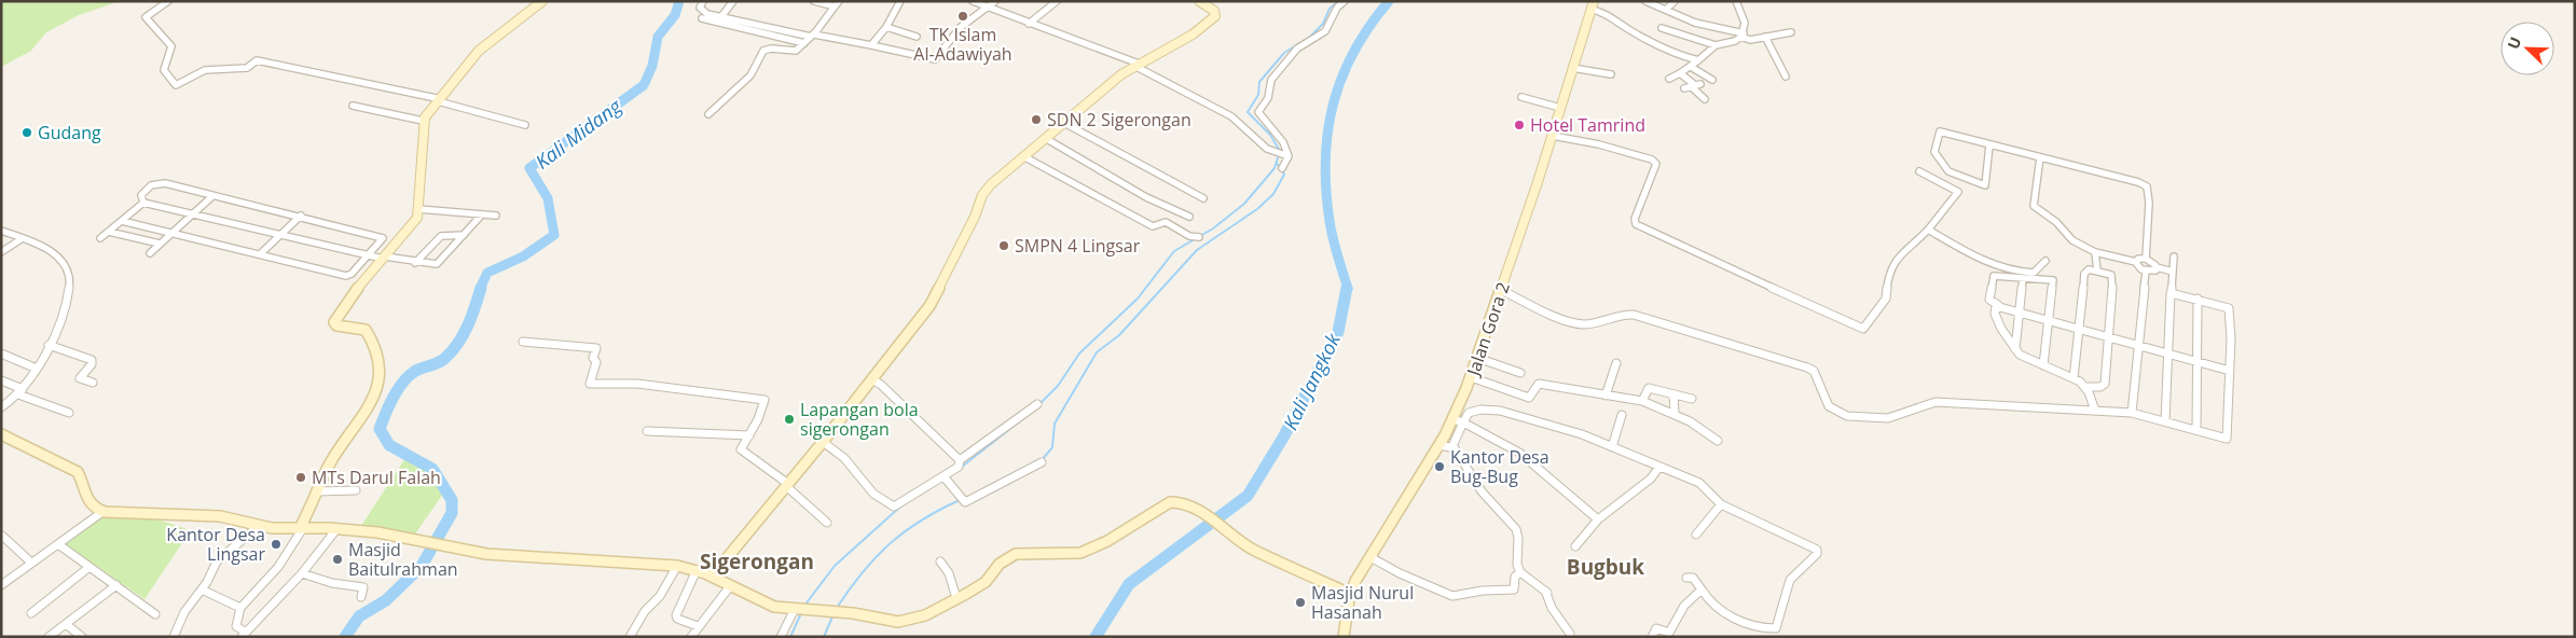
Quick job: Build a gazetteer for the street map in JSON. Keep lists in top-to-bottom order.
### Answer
{
  "streets": {
    "street": ["Jalan Gora 2"]
  },
  "districts": ["Sigerongan", "Bugbuk"],
  "water": ["Kali Midang", "Kali Jangkok"],
  "places": [
    "TK Islam Al-Adawiyah",
    "SDN 2 Sigerongan",
    "Hotel Tamrind",
    "Gudang",
    "SMPN 4 Lingsar",
    "Lapangan bola sigerongan",
    "Kantor Desa Bug-Bug",
    "MTs Darul Falah",
    "Kantor Desa Lingsar",
    "Masjid Baitulrahman",
    "Masjid Nurul Hasanah"
  ],
  "north": "top left"
}
